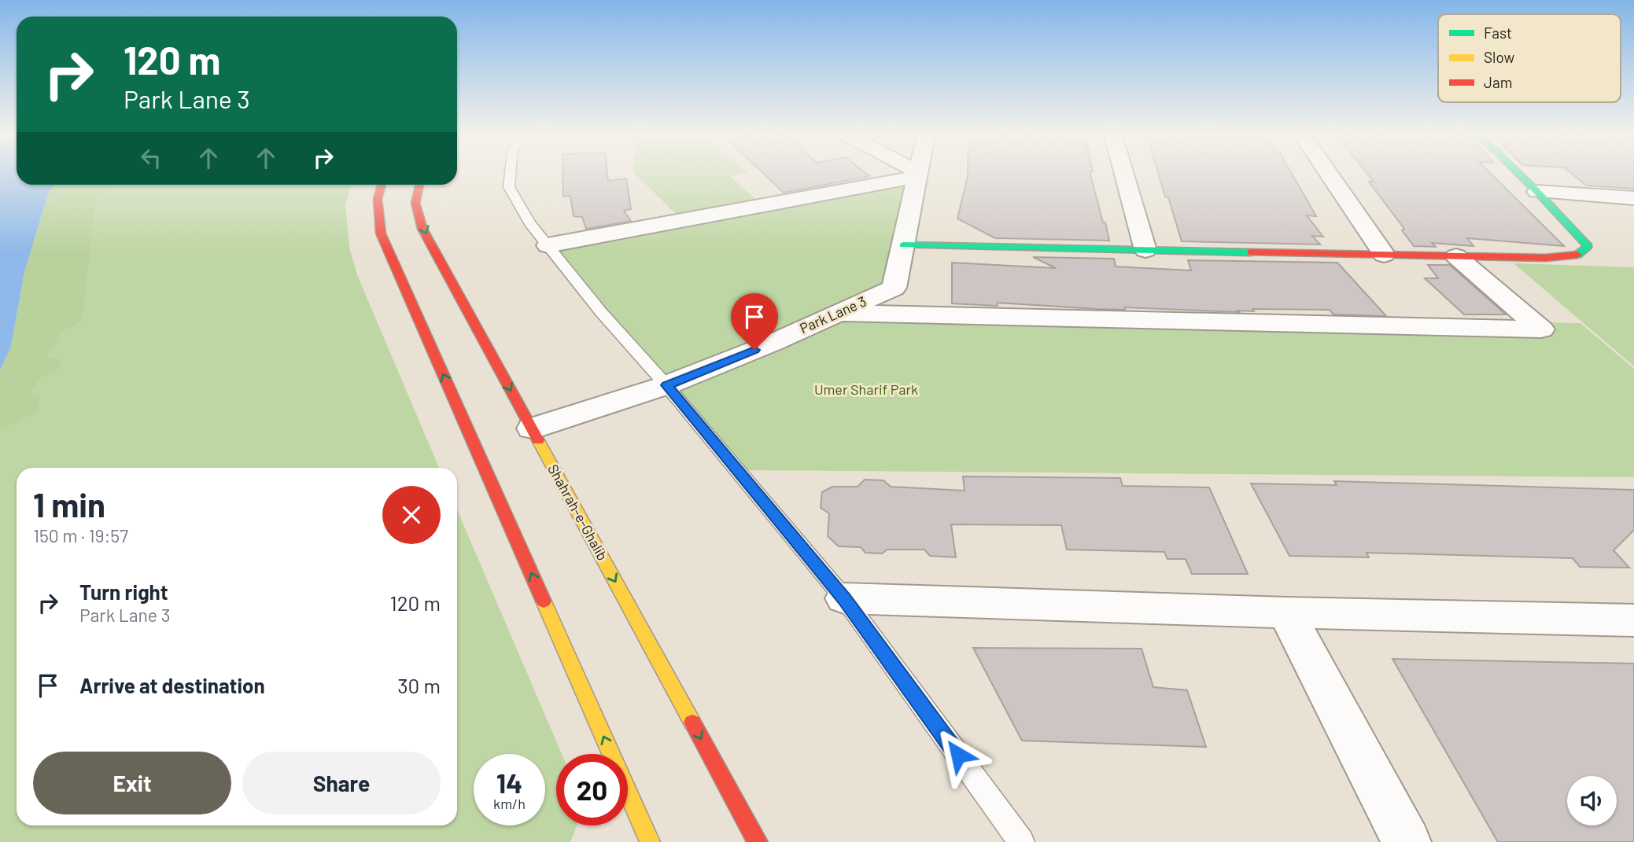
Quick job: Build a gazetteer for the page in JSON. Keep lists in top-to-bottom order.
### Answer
{
  "streets": {
    "main road": ["Shahrah-e-Ghalib"],
    "street": ["Park Lane 3"]
  },
  "crossings": [
    ["Park Lane 3", "Shahrah-e-Ghalib"]
  ],
  "parks": ["Umer Sharif Park"],
  "legend": ["Fast", "Slow", "Jam"],
  "page": {
    "turn": ["120 m", "Park Lane 3"],
    "heading": ["1 min", "150 m · 19:57"],
    "list": [
      {
        "name": "Turn right",
        "note": "Park Lane 3",
        "value": "120 m"
      },
      {
        "name": "Arrive at destination",
        "value": "30 m"
      }
    ],
    "buttons": ["Exit", "Share"],
    "speed": "14 km/h",
    "limit": "20"
  }
}
